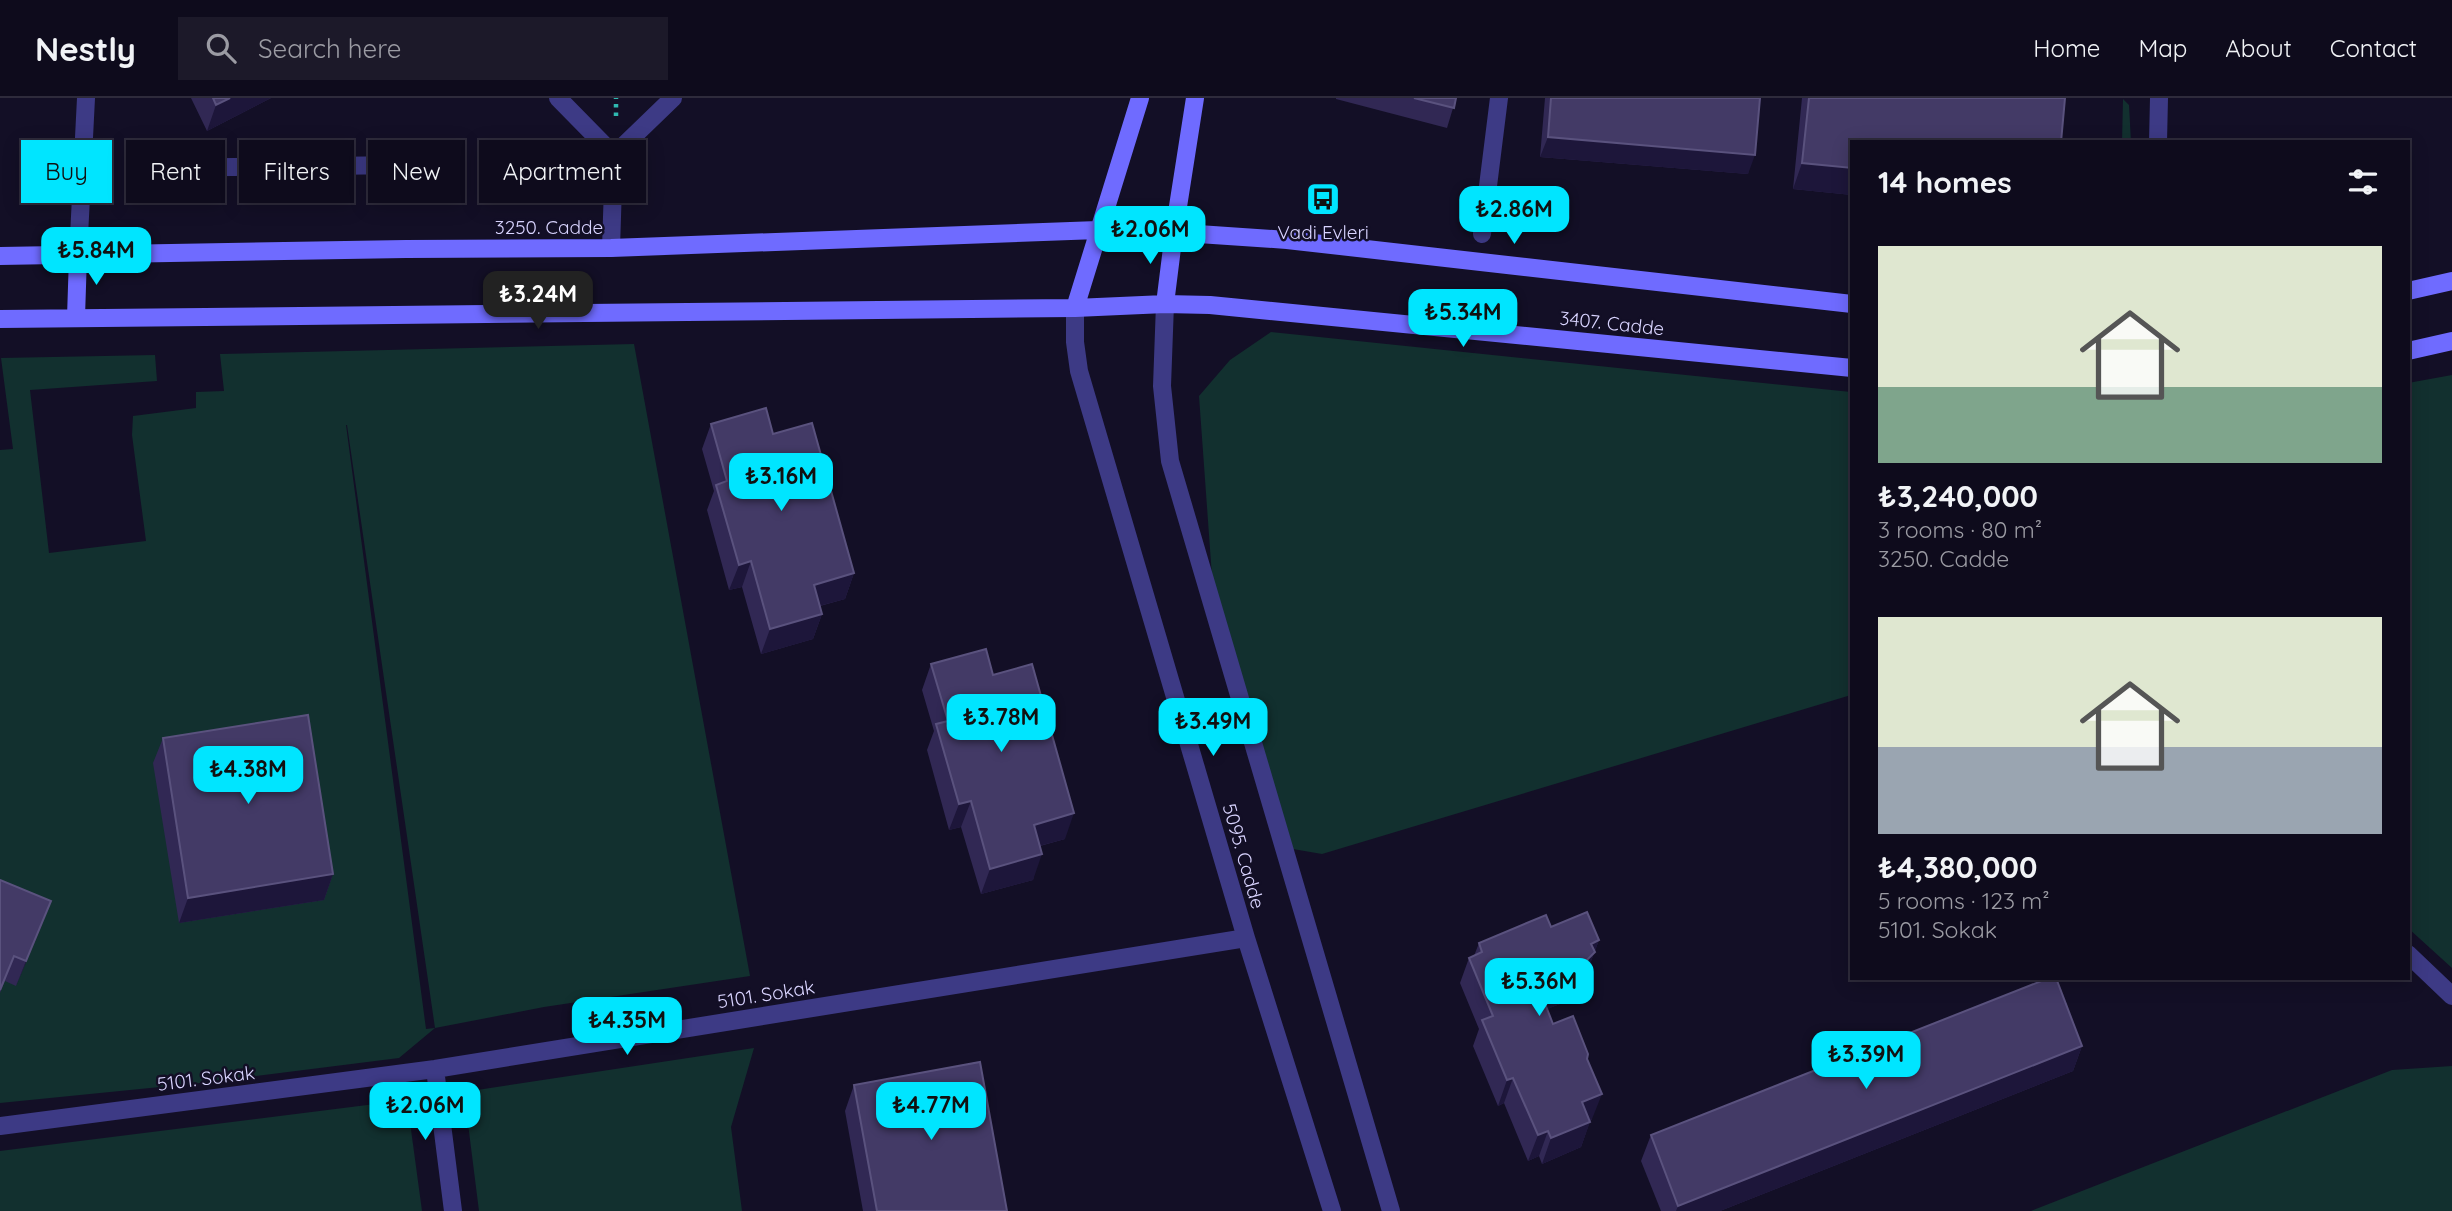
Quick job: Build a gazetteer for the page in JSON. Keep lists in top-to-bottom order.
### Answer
{
  "streets": {
    "street": [
      "3250. Cadde",
      "3407. Cadde",
      "5095. Cadde",
      "5101. Sokak"
    ]
  },
  "crossings": [
    ["3407. Cadde", "5095. Cadde"],
    ["5095. Cadde", "5101. Sokak"]
  ],
  "places": {
    "bus stop": ["Vadi Evleri"]
  },
  "page": {
    "header": "Nestly",
    "search": "Search here",
    "nav": [
      "Home",
      "Map",
      "About",
      "Contact"
    ],
    "chip": [
      "Buy",
      "Rent",
      "Filters",
      "New",
      "Apartment"
    ],
    "heading": "14 homes",
    "price": [
      "₺2.86M",
      "₺2.06M",
      "₺5.84M",
      "₺3.24M",
      "₺5.34M",
      "₺3.16M",
      "₺3.78M",
      "₺3.49M",
      "₺4.38M",
      "₺5.36M",
      "₺4.35M",
      "₺3.39M",
      "₺2.06M",
      "₺4.77M"
    ],
    "list": [
      {
        "name": "₺3,240,000",
        "note": "3 rooms · 80 m² · 3250. Cadde"
      },
      {
        "name": "₺4,380,000",
        "note": "5 rooms · 123 m² · 5101. Sokak"
      }
    ]
  }
}
